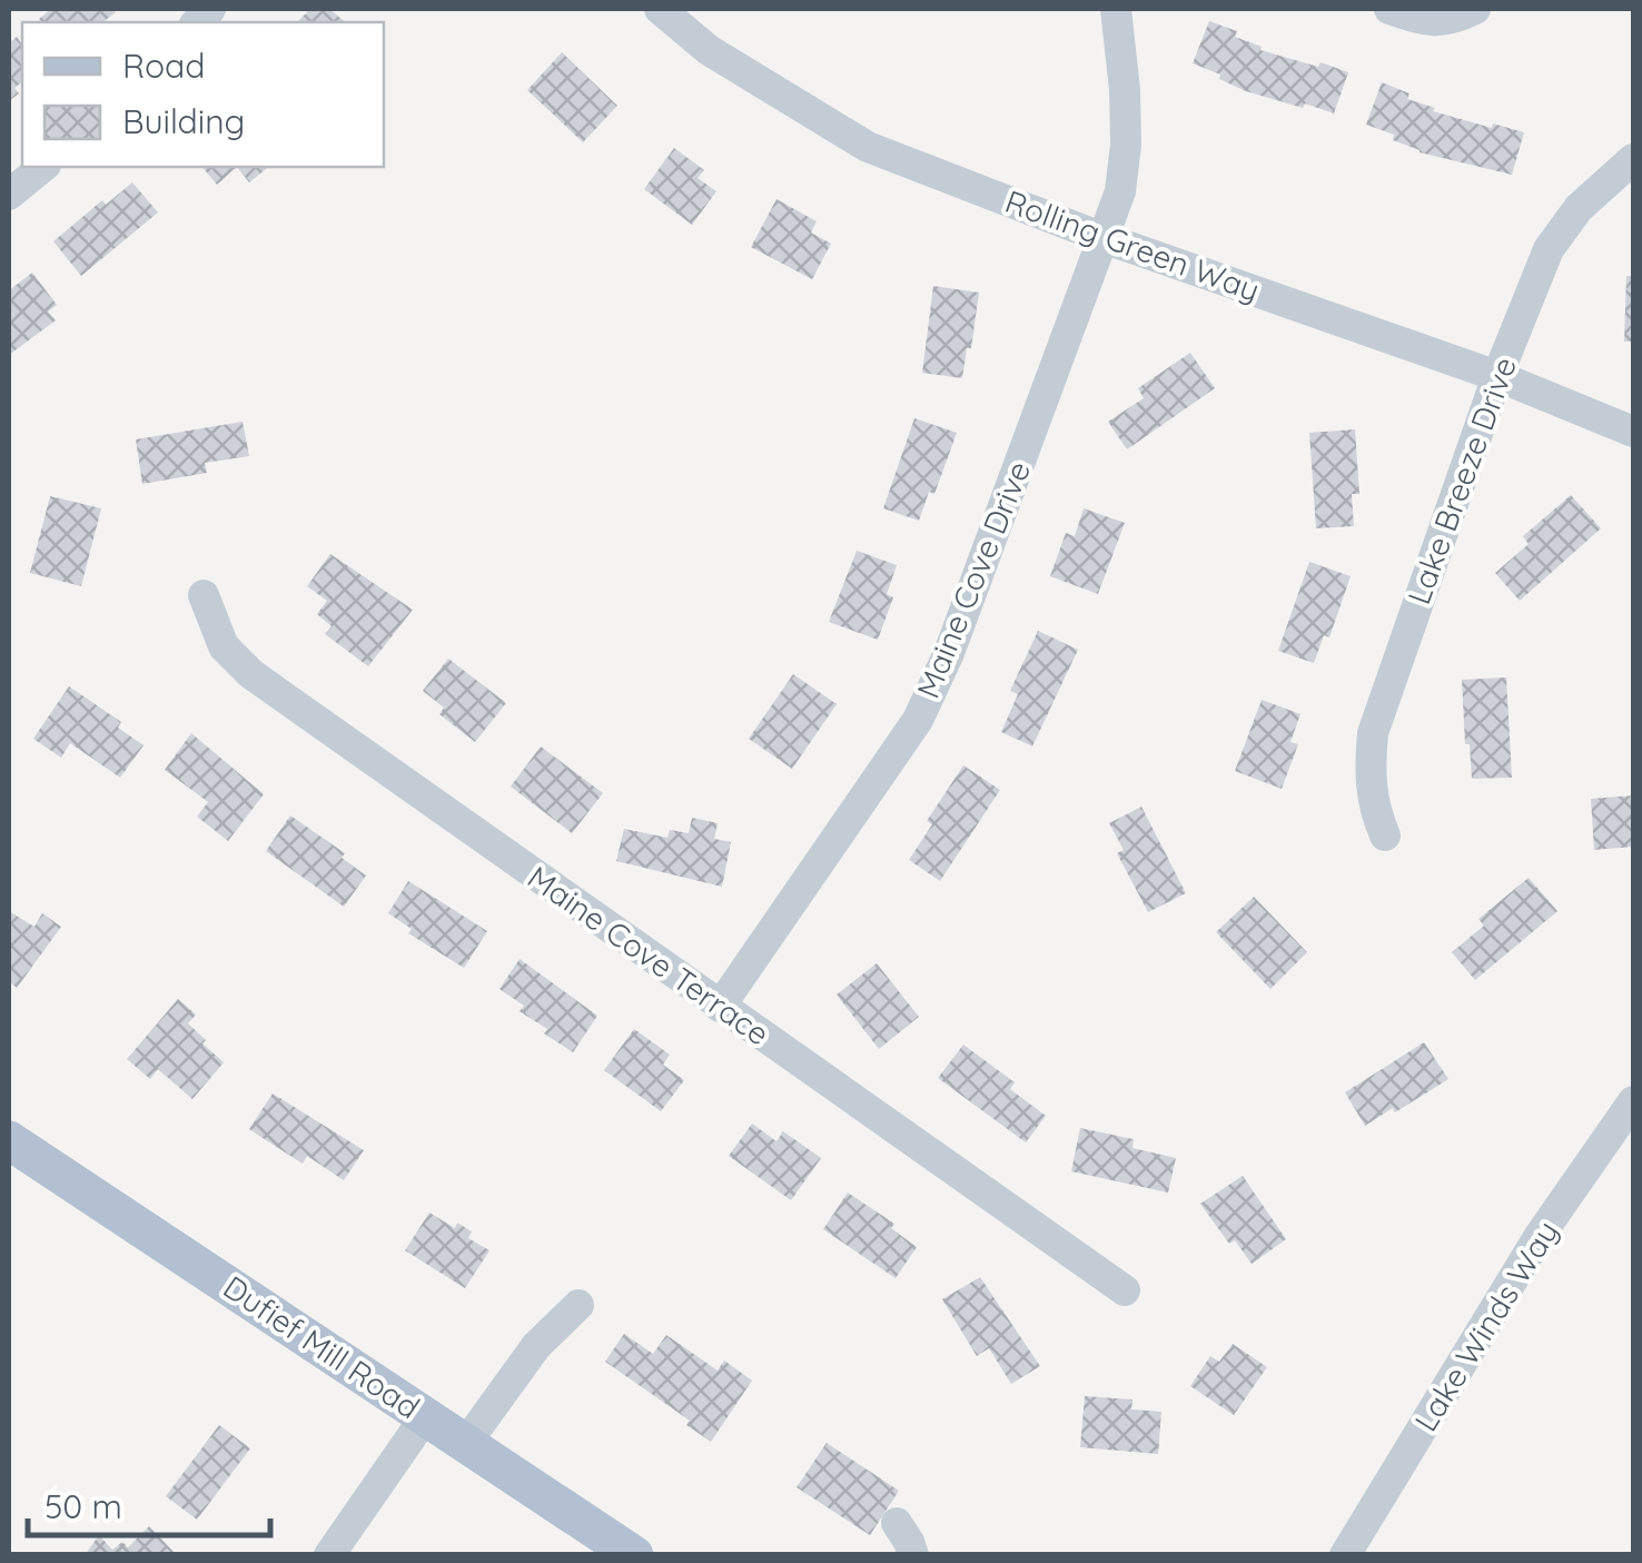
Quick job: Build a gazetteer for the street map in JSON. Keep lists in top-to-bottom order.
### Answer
{
  "streets": {
    "main road": ["Dufief Mill Road"],
    "street": [
      "Rolling Green Way",
      "Lake Breeze Drive",
      "Maine Cove Drive",
      "Maine Cove Terrace",
      "Lake Winds Way"
    ]
  },
  "crossings": [
    ["Rolling Green Way", "Lake Breeze Drive"],
    ["Rolling Green Way", "Maine Cove Drive"],
    ["Maine Cove Drive", "Maine Cove Terrace"]
  ],
  "legend": ["Road", "Building"],
  "scale_bar": "50 m"
}
